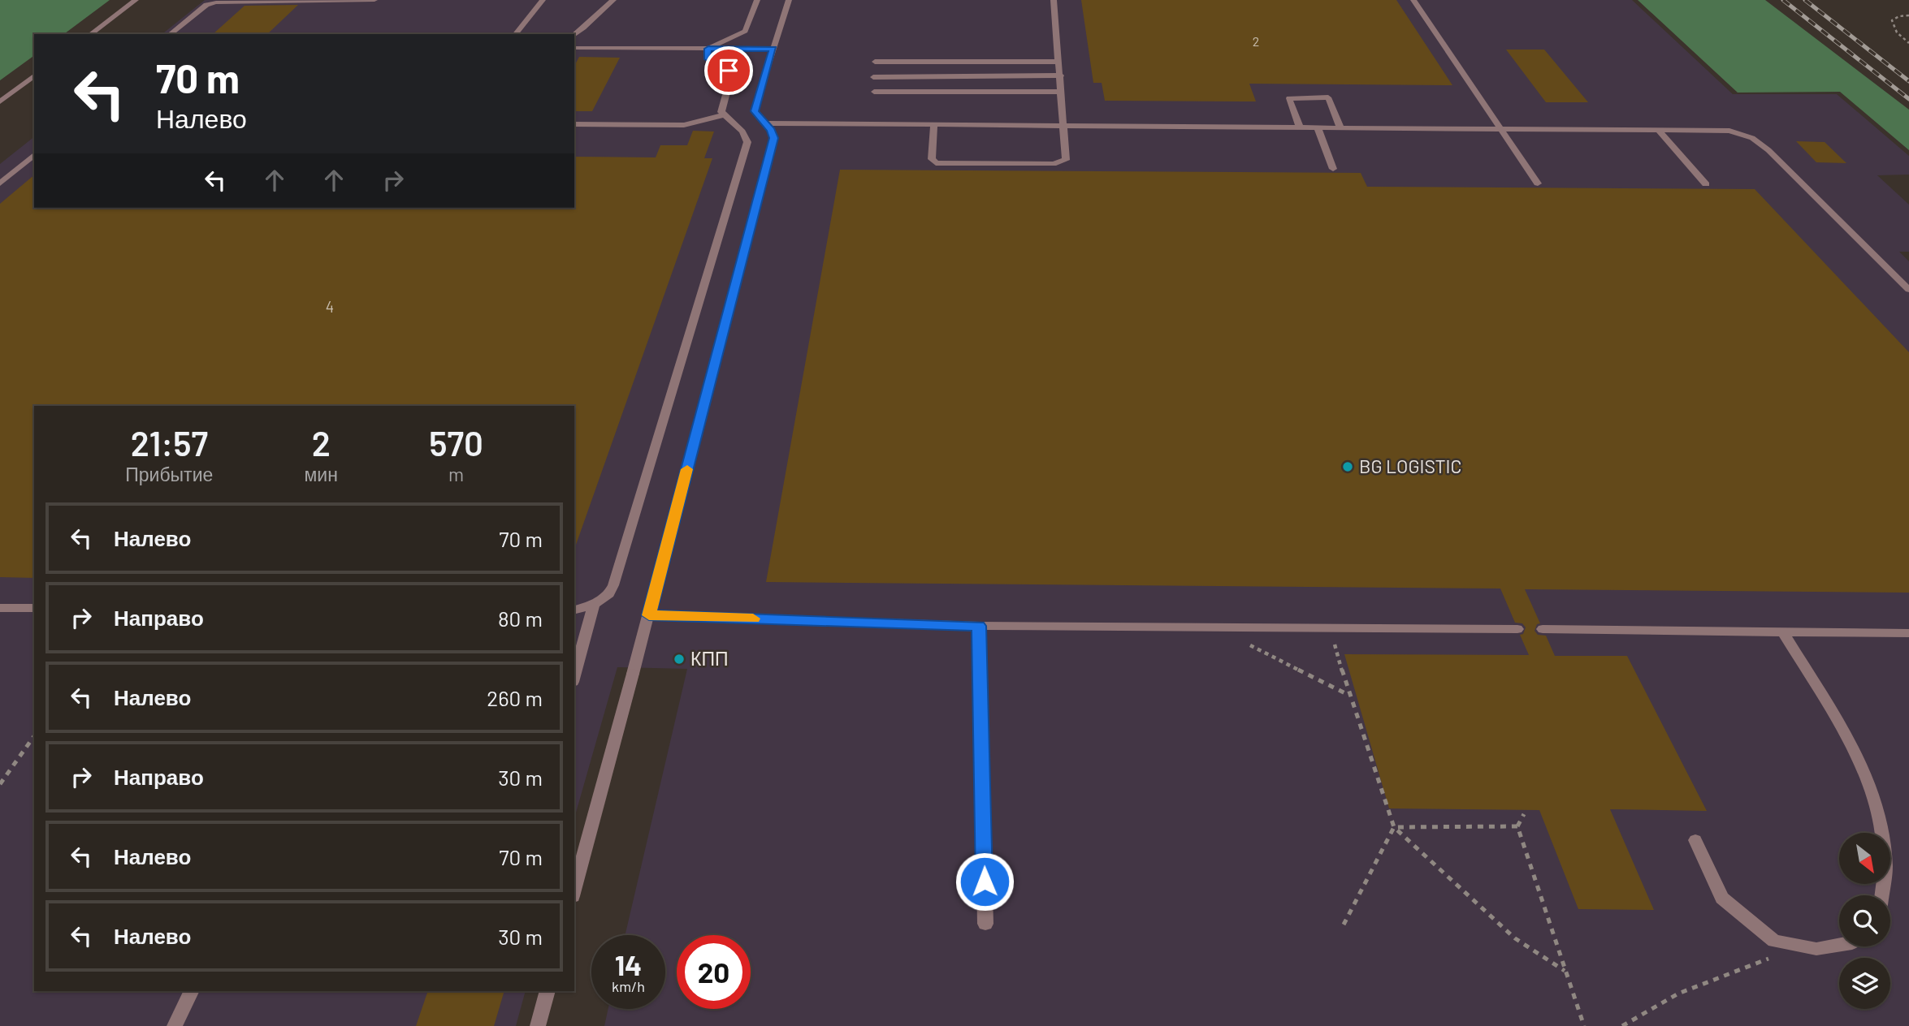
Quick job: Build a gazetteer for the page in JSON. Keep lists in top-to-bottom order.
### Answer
{
  "places": ["BG LOGISTIC", "КПП"],
  "house_numbers": ["2", "4"],
  "north": "bottom right",
  "page": {
    "turn": ["70 m", "Налево"],
    "eta": [
      "21:57",
      "Прибытие",
      "2",
      "мин",
      "570",
      "m"
    ],
    "list": [
      {
        "name": "Налево",
        "value": "70 m"
      },
      {
        "name": "Направо",
        "value": "80 m"
      },
      {
        "name": "Налево",
        "value": "260 m"
      },
      {
        "name": "Направо",
        "value": "30 m"
      },
      {
        "name": "Налево",
        "value": "70 m"
      },
      {
        "name": "Налево",
        "value": "30 m"
      }
    ],
    "speed": "14 km/h",
    "limit": "20"
  }
}
